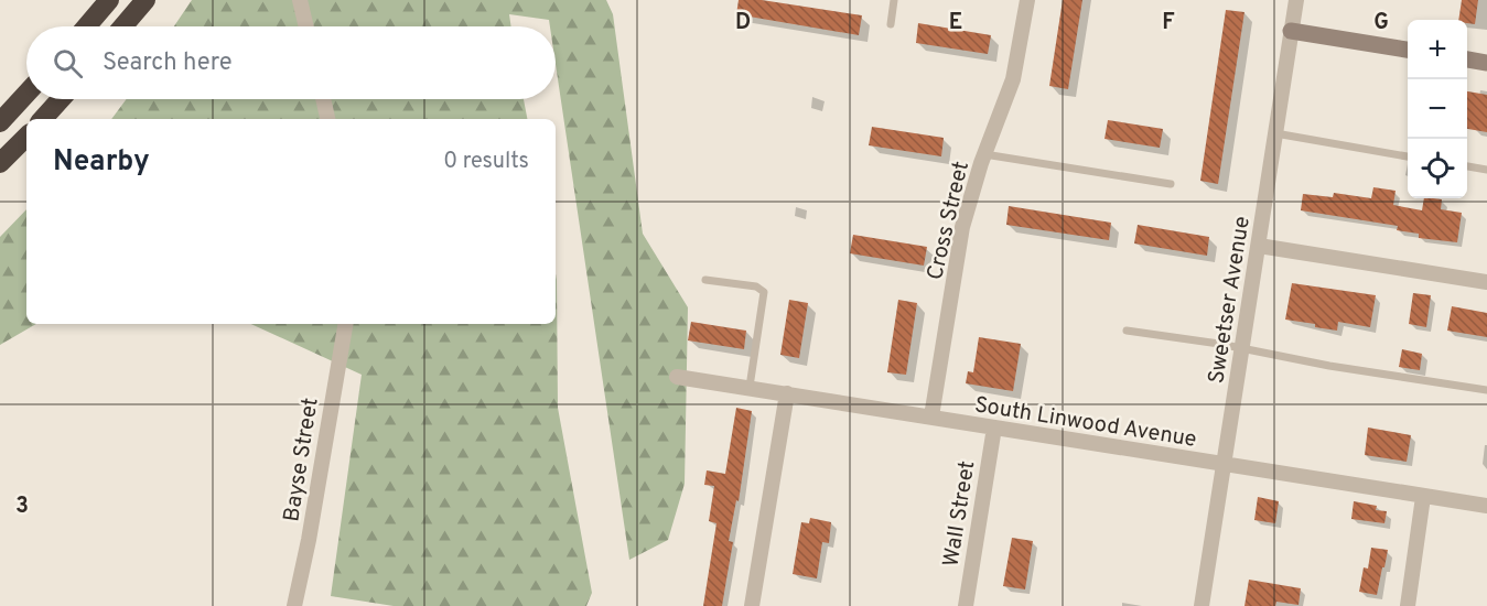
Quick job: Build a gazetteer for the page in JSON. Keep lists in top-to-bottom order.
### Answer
{
  "streets": {
    "street": [
      "Cross Street",
      "Sweetser Avenue",
      "South Linwood Avenue",
      "Bayse Street",
      "Wall Street"
    ]
  },
  "crossings": [
    ["Cross Street", "South Linwood Avenue"],
    ["Sweetser Avenue", "South Linwood Avenue"],
    ["South Linwood Avenue", "Wall Street"]
  ],
  "page": {
    "map_buttons": ["+", "−"],
    "search": "Search here",
    "heading": ["Nearby", "0 results"]
  },
  "grid": {
    "columns": [
      "D",
      "E",
      "F",
      "G"
    ],
    "rows": ["3"]
  }
}
